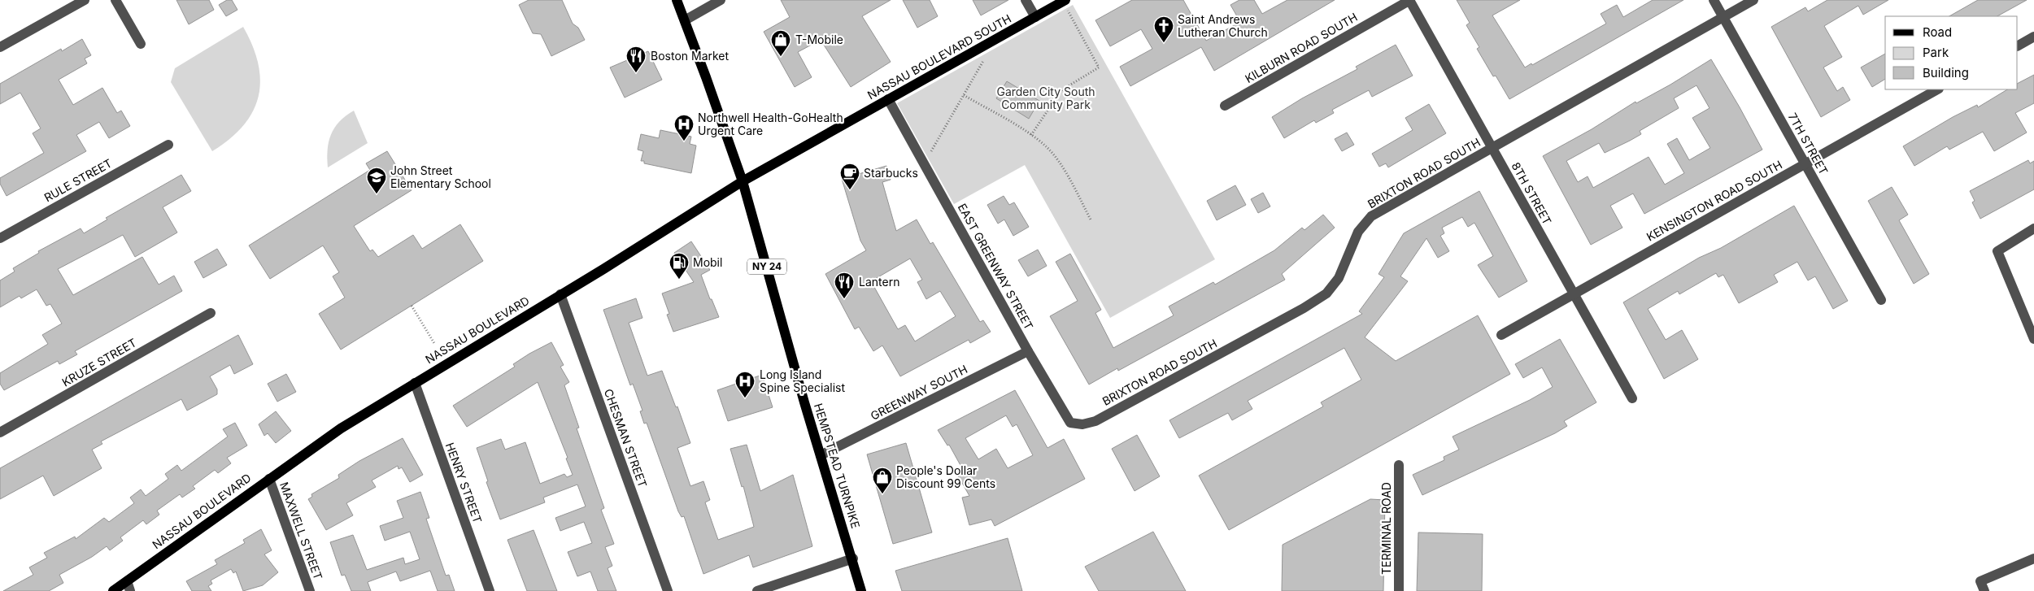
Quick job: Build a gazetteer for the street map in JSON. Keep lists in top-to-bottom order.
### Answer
{
  "streets": {
    "main road": [
      "NASSAU BOULEVARD SOUTH",
      "NY 24",
      "NASSAU BOULEVARD",
      "HEMPSTEAD TURNPIKE"
    ],
    "street": [
      "KILBURN ROAD SOUTH",
      "7TH STREET",
      "BRIXTON ROAD SOUTH",
      "RULE STREET",
      "8TH STREET",
      "KENSINGTON ROAD SOUTH",
      "EAST GREENWAY STREET",
      "KRUZE STREET",
      "GREENWAY SOUTH",
      "CHESMAN STREET",
      "HENRY STREET",
      "TERMINAL ROAD",
      "MAXWELL STREET"
    ]
  },
  "crossings": [
    ["KILBURN ROAD SOUTH", "8TH STREET"],
    ["NASSAU BOULEVARD SOUTH", "EAST GREENWAY STREET"],
    ["NASSAU BOULEVARD SOUTH", "NASSAU BOULEVARD"],
    ["7TH STREET", "BRIXTON ROAD SOUTH"],
    ["7TH STREET", "KENSINGTON ROAD SOUTH"],
    ["BRIXTON ROAD SOUTH", "8TH STREET"],
    ["BRIXTON ROAD SOUTH", "EAST GREENWAY STREET"],
    ["8TH STREET", "KENSINGTON ROAD SOUTH"],
    ["EAST GREENWAY STREET", "GREENWAY SOUTH"],
    ["NASSAU BOULEVARD", "CHESMAN STREET"],
    ["NASSAU BOULEVARD", "HEMPSTEAD TURNPIKE"],
    ["NASSAU BOULEVARD", "HENRY STREET"],
    ["NASSAU BOULEVARD", "MAXWELL STREET"],
    ["GREENWAY SOUTH", "HEMPSTEAD TURNPIKE"]
  ],
  "parks": ["Garden City South Community Park"],
  "places": {
    "church": ["Saint Andrews Lutheran Church"],
    "shop": ["T-Mobile", "People's Dollar Discount 99 Cents"],
    "restaurant": ["Boston Market", "Lantern"],
    "hospital": ["Northwell Health-GoHealth Urgent Care", "Long Island Spine Specialist"],
    "cafe": ["Starbucks"],
    "school or university": ["John Street Elementary School"],
    "fuel station": ["Mobil"]
  },
  "legend": ["Road", "Park", "Building"]
}
